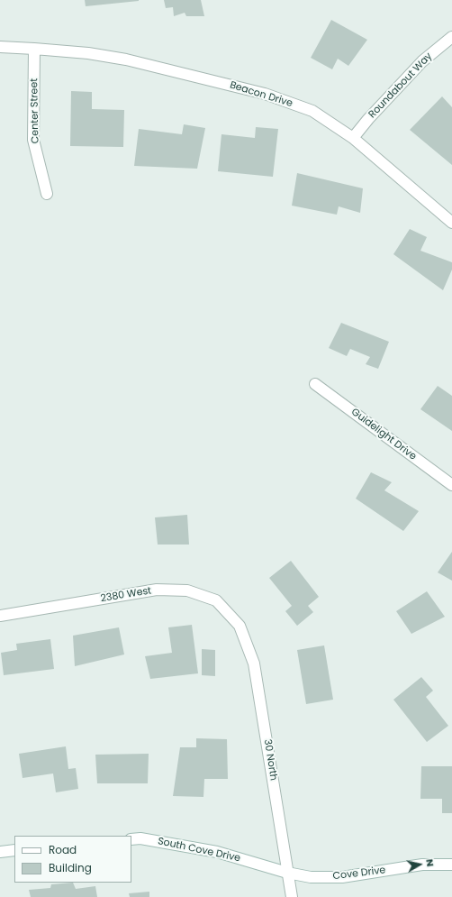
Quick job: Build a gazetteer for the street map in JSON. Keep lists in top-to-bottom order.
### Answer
{
  "streets": {
    "street": [
      "Roundabout Way",
      "Beacon Drive",
      "Center Street",
      "Guidelight Drive",
      "2380 West",
      "30 North",
      "South Cove Drive",
      "Cove Drive"
    ]
  },
  "crossings": [
    ["Roundabout Way", "Beacon Drive"],
    ["Beacon Drive", "Center Street"],
    ["2380 West", "30 North"],
    ["30 North", "South Cove Drive"],
    ["30 North", "Cove Drive"],
    ["South Cove Drive", "Cove Drive"]
  ],
  "legend": ["Road", "Building"],
  "north": "right"
}
